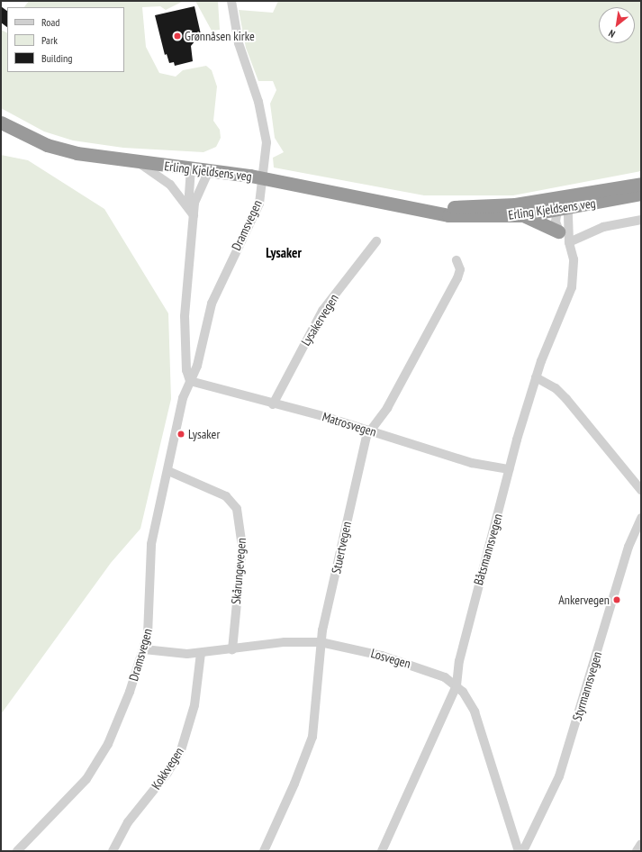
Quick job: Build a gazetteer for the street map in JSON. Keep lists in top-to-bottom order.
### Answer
{
  "streets": {
    "highway": ["Erling Kjeldsens veg"],
    "street": [
      "Dramsvegen",
      "Lysakervegen",
      "Matrosvegen",
      "Stuertvegen",
      "Båtsmannsvegen",
      "Skårungevegen",
      "Losvegen",
      "Styrmannsvegen",
      "Kokkvegen"
    ]
  },
  "crossings": [
    ["Erling Kjeldsens veg", "Båtsmannsvegen"],
    ["Dramsvegen", "Matrosvegen"],
    ["Dramsvegen", "Skårungevegen"],
    ["Dramsvegen", "Losvegen"],
    ["Lysakervegen", "Matrosvegen"],
    ["Matrosvegen", "Stuertvegen"],
    ["Matrosvegen", "Båtsmannsvegen"],
    ["Stuertvegen", "Losvegen"],
    ["Båtsmannsvegen", "Losvegen"],
    ["Skårungevegen", "Losvegen"],
    ["Losvegen", "Kokkvegen"]
  ],
  "districts": ["Lysaker"],
  "places": ["Grønnåsen kirke", "Lysaker", "Ankervegen"],
  "legend": ["Road", "Park", "Building"],
  "north": "bottom left"
}
